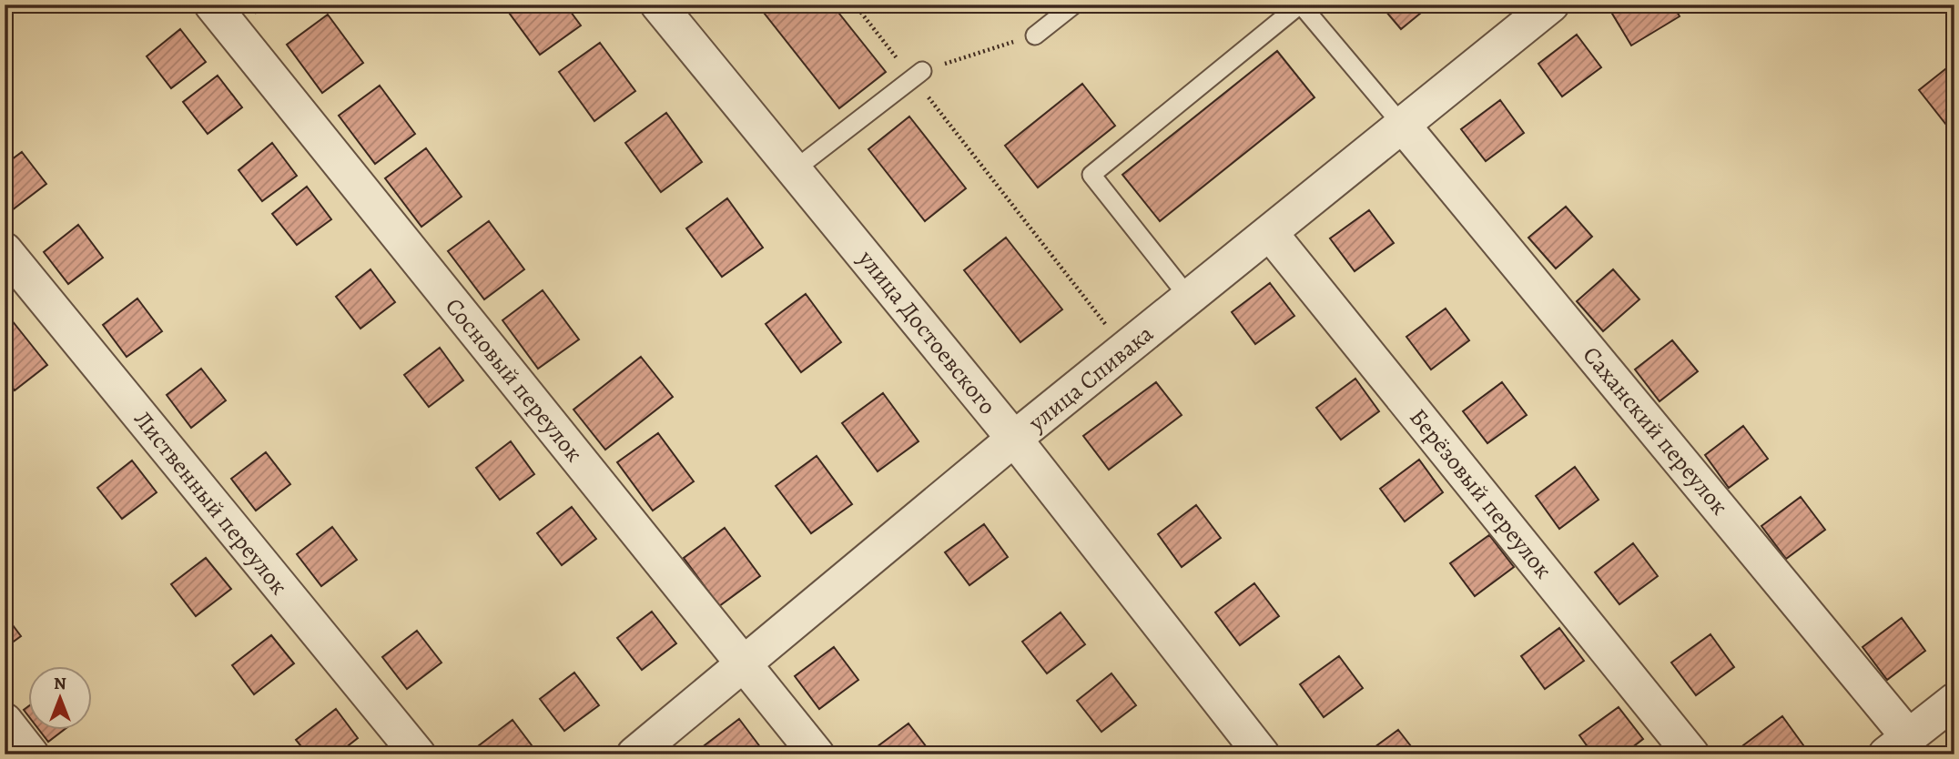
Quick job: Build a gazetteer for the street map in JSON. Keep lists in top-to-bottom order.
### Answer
{
  "streets": {
    "street": [
      "улица Достоевского",
      "улица Спивака",
      "Сосновый переулок",
      "Саханский переулок",
      "Берёзовый переулок",
      "Лиственный переулок"
    ]
  },
  "crossings": [
    ["улица Достоевского", "улица Спивака"],
    ["улица Спивака", "Сосновый переулок"],
    ["улица Спивака", "Саханский переулок"],
    ["улица Спивака", "Берёзовый переулок"]
  ],
  "north": "top"
}
